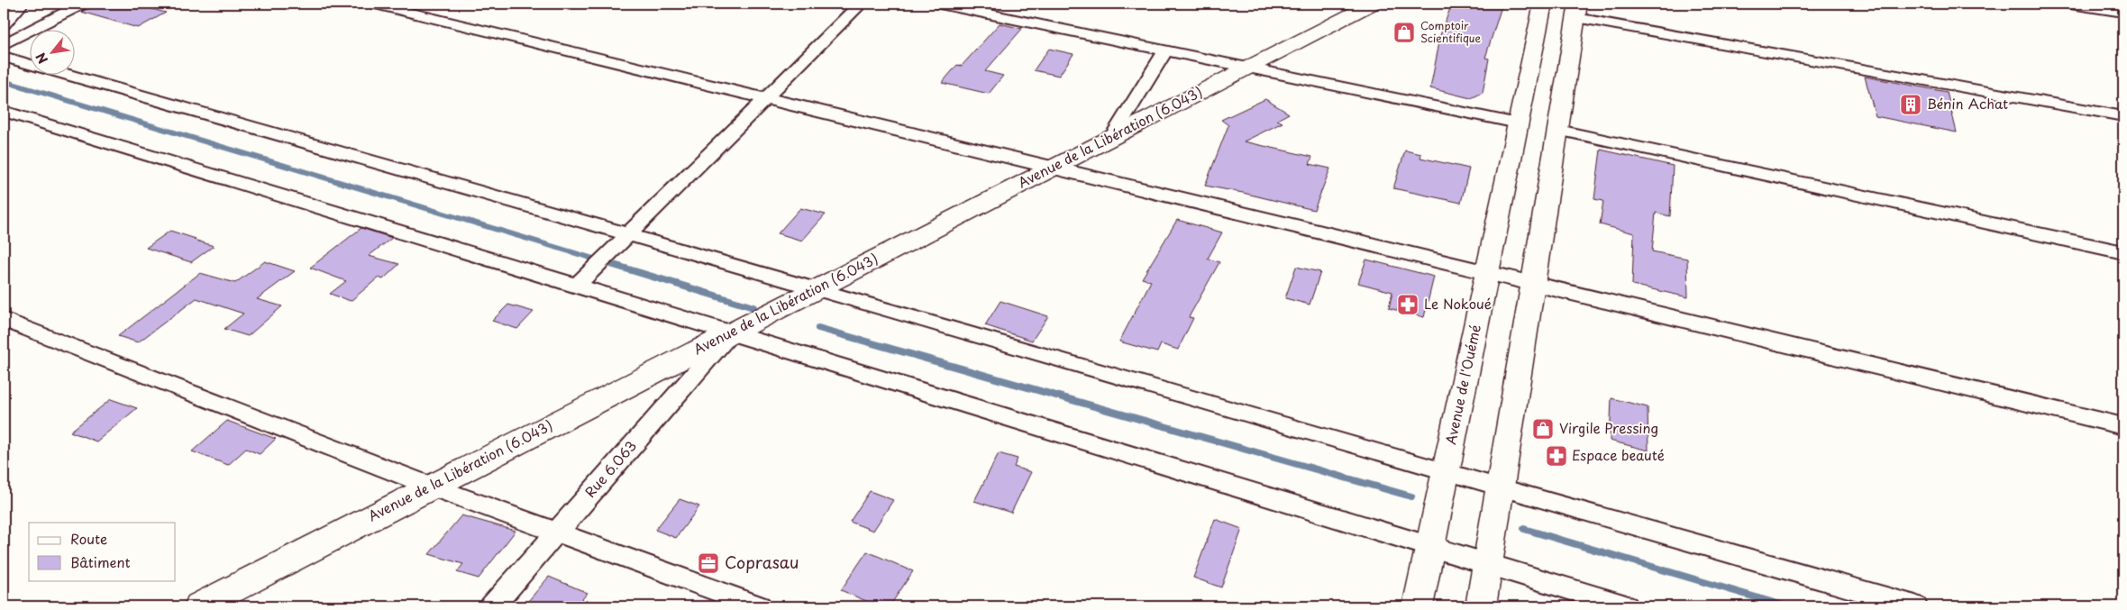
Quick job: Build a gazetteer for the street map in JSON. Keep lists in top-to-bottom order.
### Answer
{
  "streets": {
    "main road": ["Avenue de la Libération (6.043)", "Avenue de l'Ouémé"],
    "street": ["Rue 6.063"]
  },
  "crossings": [
    ["Avenue de la Libération (6.043)", "Rue 6.063"]
  ],
  "places": {
    "shop": ["Comptoir Scientifique", "Virgile Pressing"],
    "building": ["Bénin Achat"],
    "pharmacy": ["Le Nokoué", "Espace beauté"],
    "office": ["Coprasau"]
  },
  "legend": ["Route", "Bâtiment"],
  "north": "bottom left"
}
